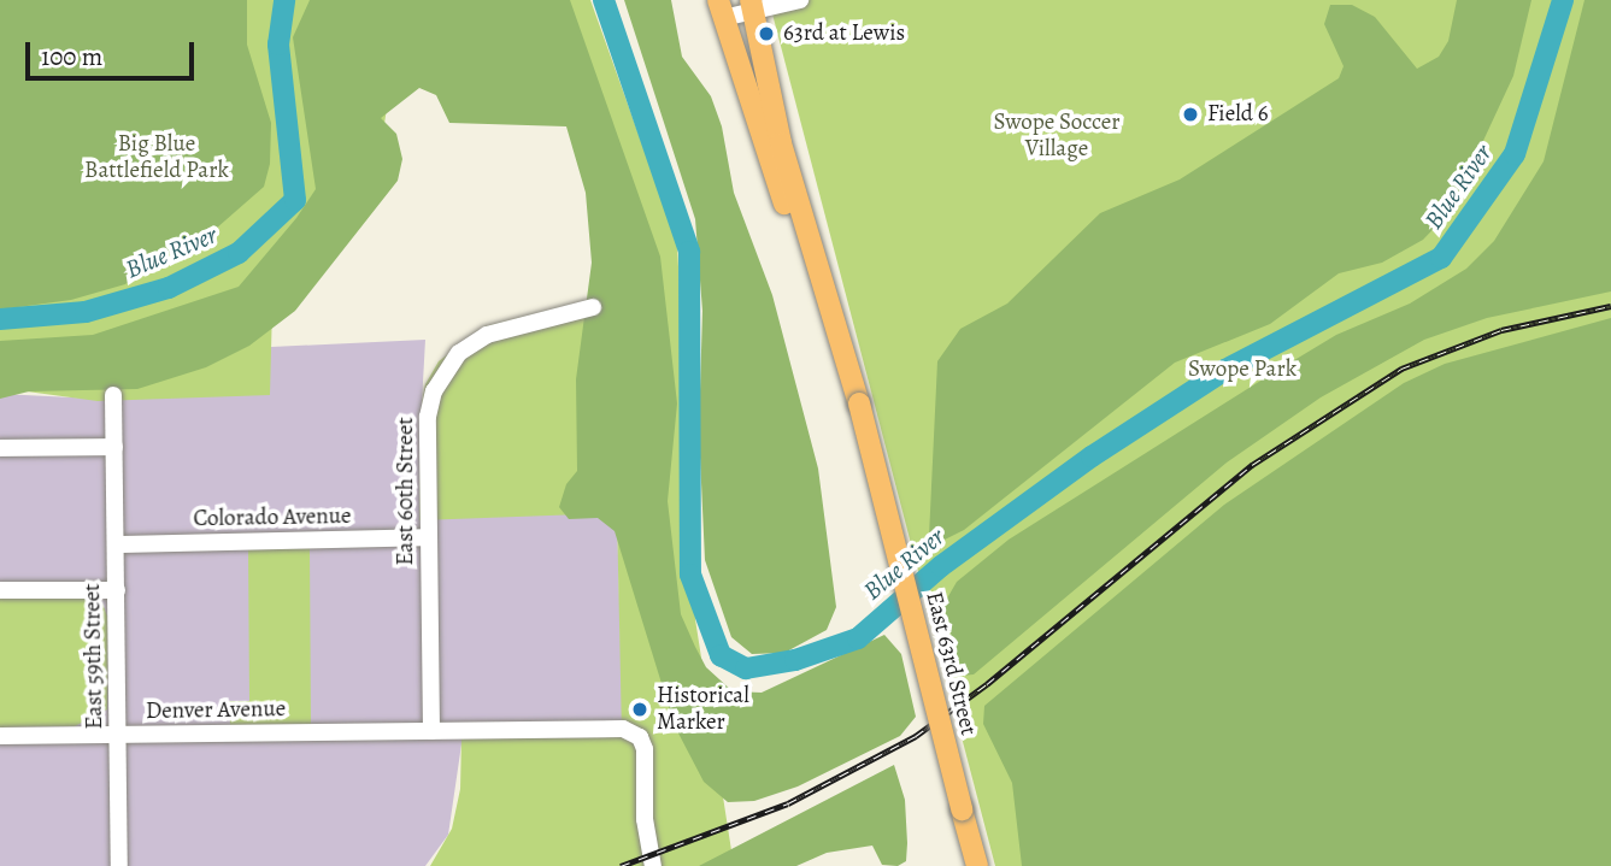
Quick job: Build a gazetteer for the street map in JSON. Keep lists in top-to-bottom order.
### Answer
{
  "streets": {
    "main road": ["East 63rd Street"],
    "street": [
      "East 60th Street",
      "Colorado Avenue",
      "East 59th Street",
      "Denver Avenue"
    ]
  },
  "crossings": [
    ["East 60th Street", "Colorado Avenue"],
    ["East 60th Street", "Denver Avenue"],
    ["Colorado Avenue", "East 59th Street"],
    ["East 59th Street", "Denver Avenue"]
  ],
  "water": ["Blue River"],
  "parks": ["Swope Soccer Village", "Big Blue Battlefield Park", "Swope Park"],
  "places": ["63rd at Lewis", "Field 6", "Historical Marker"],
  "scale_bar": "100 m"
}
